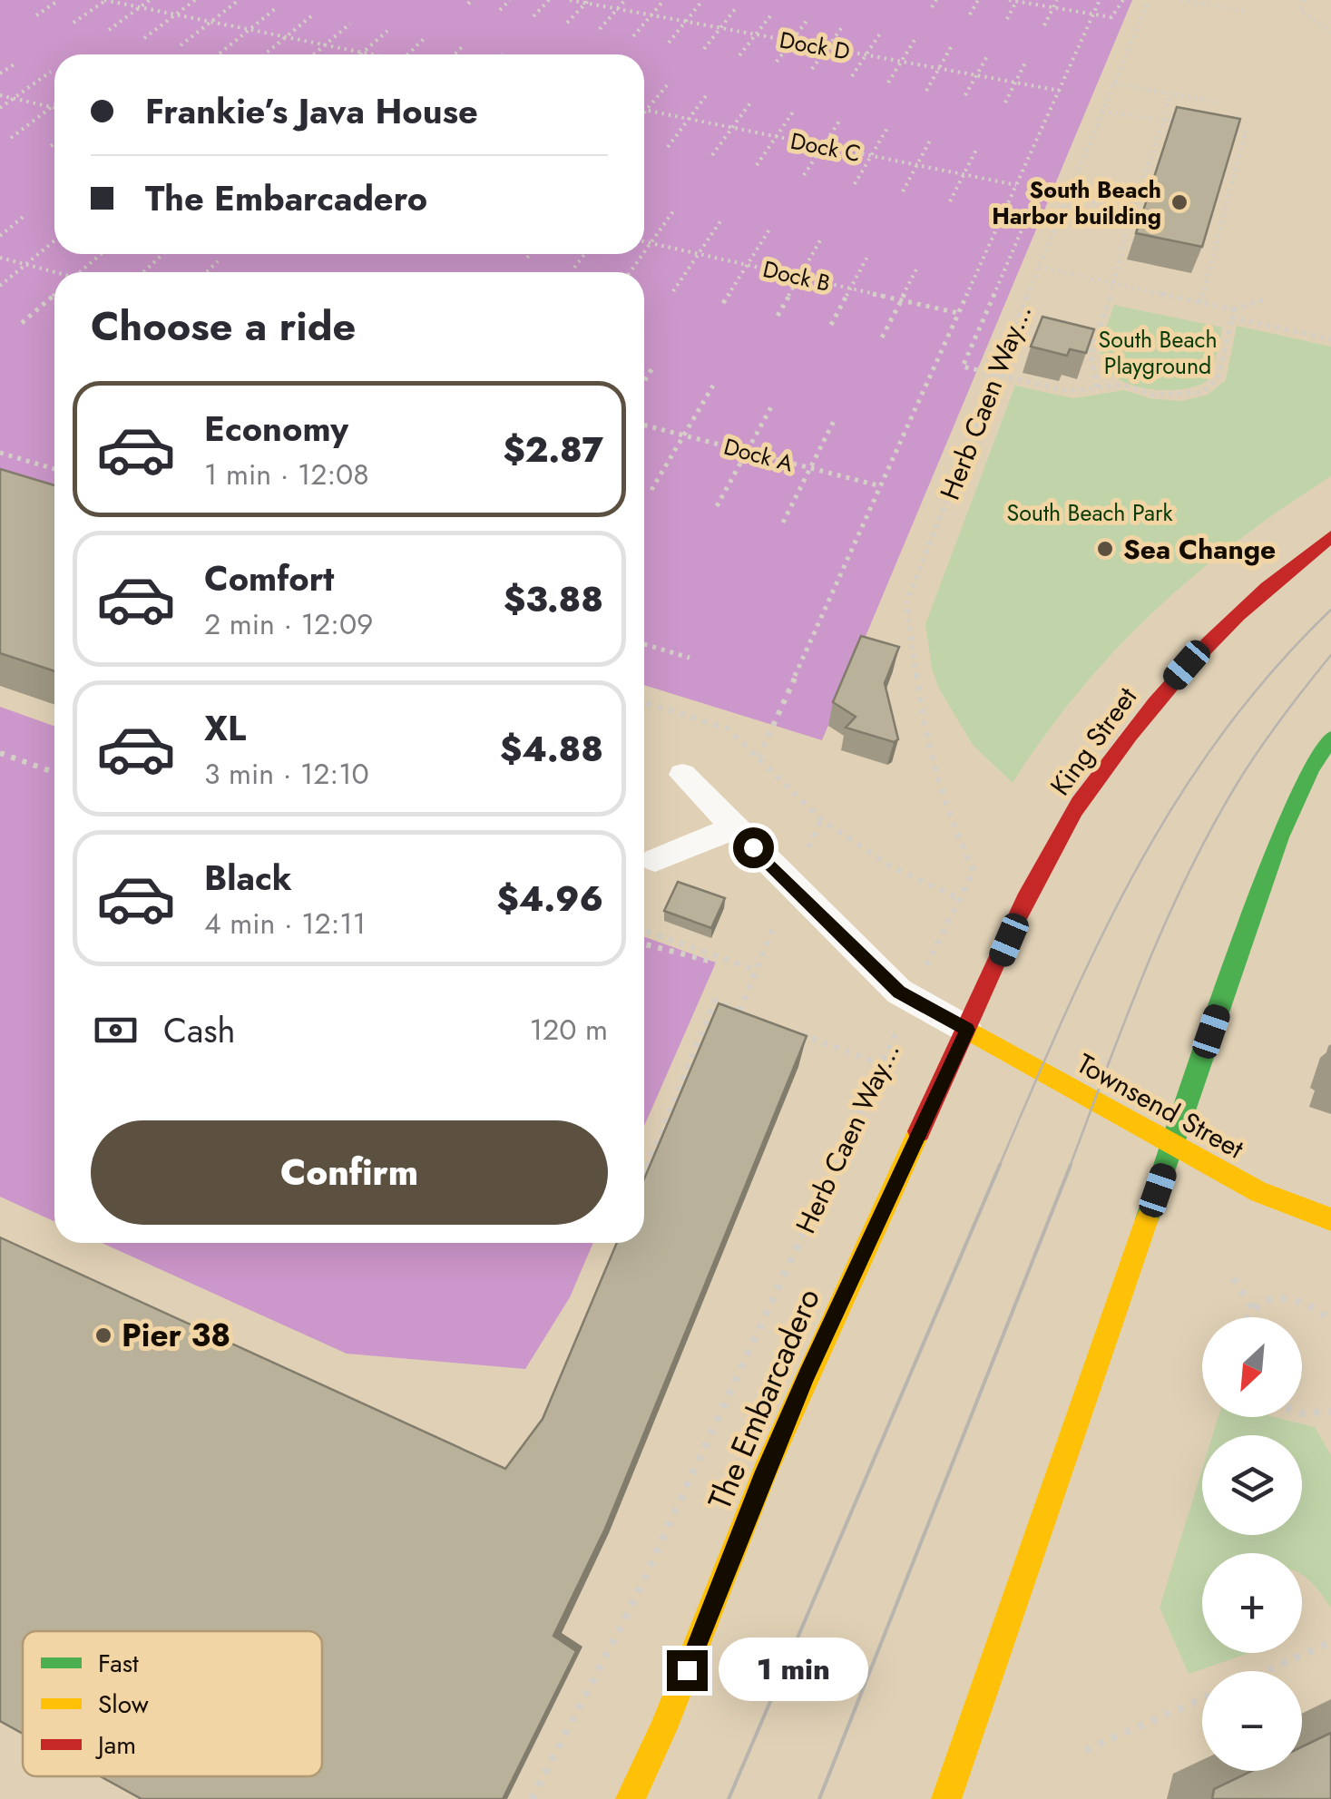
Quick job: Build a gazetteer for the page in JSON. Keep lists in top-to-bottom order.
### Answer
{
  "streets": {
    "main road": ["King Street", "Townsend Street", "The Embarcadero"],
    "path": [
      "Dock D",
      "Dock C",
      "Dock B",
      "Herb Caen Way...",
      "Dock A"
    ]
  },
  "crossings": [
    ["King Street", "Townsend Street"],
    ["King Street", "The Embarcadero"],
    ["Townsend Street", "The Embarcadero"]
  ],
  "parks": ["South Beach Playground", "South Beach Park"],
  "places": ["South Beach Harbor building", "Sea Change", "Pier 38"],
  "legend": ["Fast", "Slow", "Jam"],
  "north": "bottom left",
  "page": {
    "banner": ["Frankie’s Java House", "The Embarcadero"],
    "heading": "Choose a ride",
    "list": [
      {
        "name": "Economy",
        "note": "1 min · 12:08",
        "value": "$2.87"
      },
      {
        "name": "Comfort",
        "note": "2 min · 12:09",
        "value": "$3.88"
      },
      {
        "name": "XL",
        "note": "3 min · 12:10",
        "value": "$4.88"
      },
      {
        "name": "Black",
        "note": "4 min · 12:11",
        "value": "$4.96"
      }
    ],
    "pay": ["Cash", "120 m"],
    "buttons": "Confirm",
    "map_buttons": ["+", "−"],
    "bubble": "1 min"
  }
}
